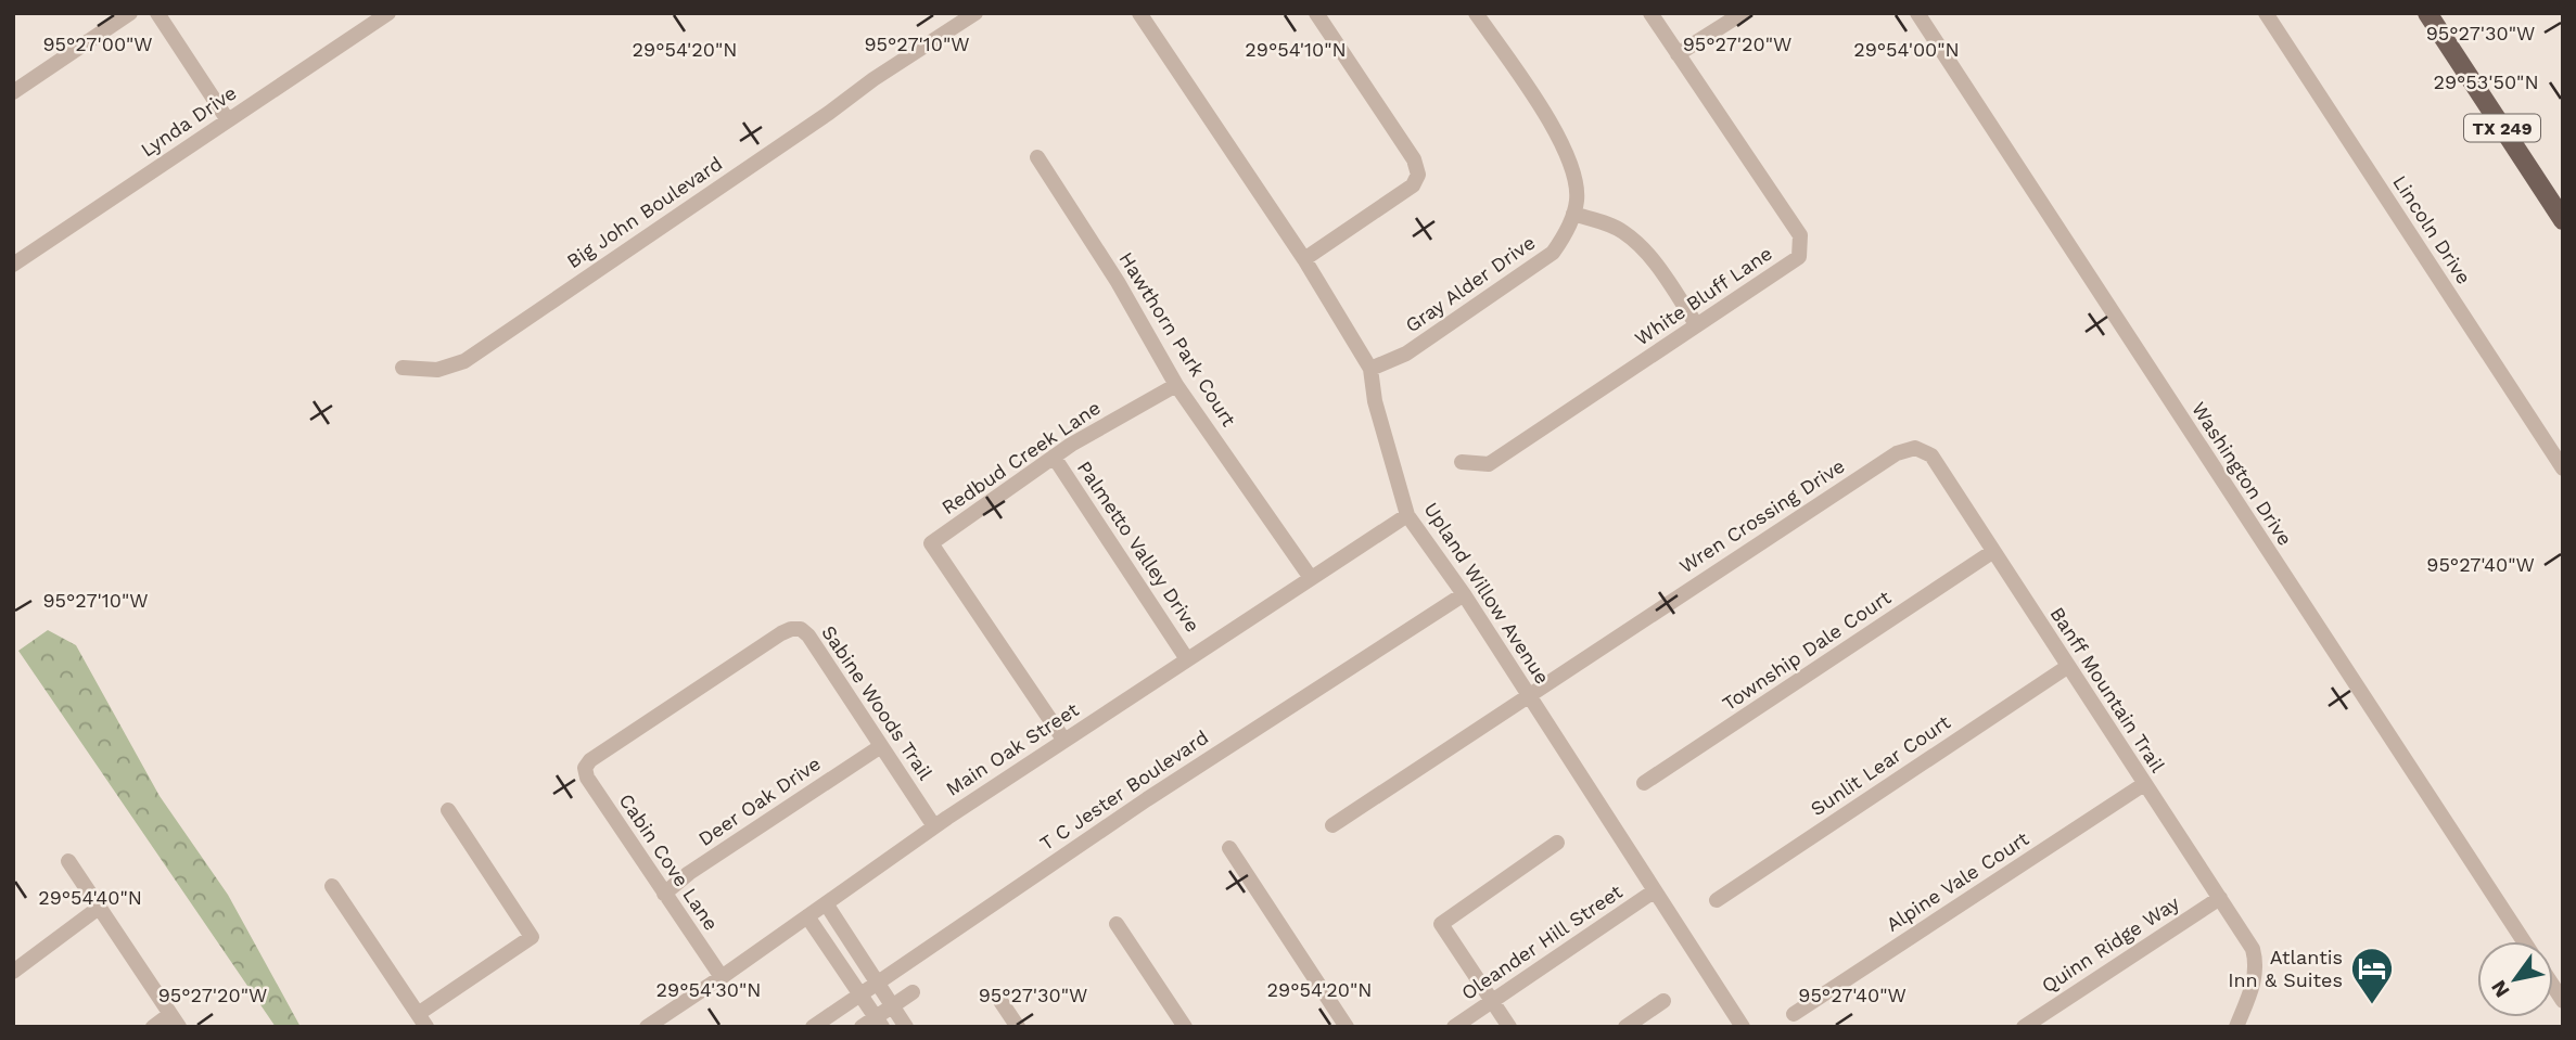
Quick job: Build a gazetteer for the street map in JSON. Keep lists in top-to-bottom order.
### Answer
{
  "streets": {
    "main road": ["TX 249"],
    "street": [
      "Lynda Drive",
      "Big John Boulevard",
      "Lincoln Drive",
      "Gray Alder Drive",
      "White Bluff Lane",
      "Hawthorn Park Court",
      "Redbud Creek Lane",
      "Washington Drive",
      "Wren Crossing Drive",
      "Palmetto Valley Drive",
      "Upland Willow Avenue",
      "Township Dale Court",
      "Banff Mountain Trail",
      "Sabine Woods Trail",
      "Main Oak Street",
      "Sunlit Lear Court",
      "T C Jester Boulevard",
      "Deer Oak Drive",
      "Cabin Cove Lane",
      "Alpine Vale Court",
      "Oleander Hill Street",
      "Quinn Ridge Way"
    ]
  },
  "crossings": [
    ["Gray Alder Drive", "Upland Willow Avenue"],
    ["Hawthorn Park Court", "Redbud Creek Lane"],
    ["Hawthorn Park Court", "Main Oak Street"],
    ["Redbud Creek Lane", "Palmetto Valley Drive"],
    ["Redbud Creek Lane", "Main Oak Street"],
    ["Wren Crossing Drive", "Upland Willow Avenue"],
    ["Wren Crossing Drive", "Banff Mountain Trail"],
    ["Palmetto Valley Drive", "Main Oak Street"],
    ["Upland Willow Avenue", "Main Oak Street"],
    ["Upland Willow Avenue", "T C Jester Boulevard"],
    ["Upland Willow Avenue", "Oleander Hill Street"],
    ["Township Dale Court", "Banff Mountain Trail"],
    ["Banff Mountain Trail", "Sunlit Lear Court"],
    ["Banff Mountain Trail", "Alpine Vale Court"],
    ["Banff Mountain Trail", "Quinn Ridge Way"],
    ["Sabine Woods Trail", "Main Oak Street"],
    ["Sabine Woods Trail", "Deer Oak Drive"],
    ["Sabine Woods Trail", "Cabin Cove Lane"],
    ["Main Oak Street", "Cabin Cove Lane"],
    ["Deer Oak Drive", "Cabin Cove Lane"]
  ],
  "places": {
    "hotel": ["Atlantis Inn & Suites"]
  },
  "north": "bottom left",
  "coordinates": [
    "95°27'30\"W",
    "95°27'20\"W",
    "95°27'00\"W",
    "95°27'10\"W",
    "29°54'20\"N",
    "29°54'10\"N",
    "29°54'00\"N",
    "29°53'50\"N",
    "95°27'40\"W",
    "29°54'40\"N",
    "29°54'30\"N"
  ]
}
